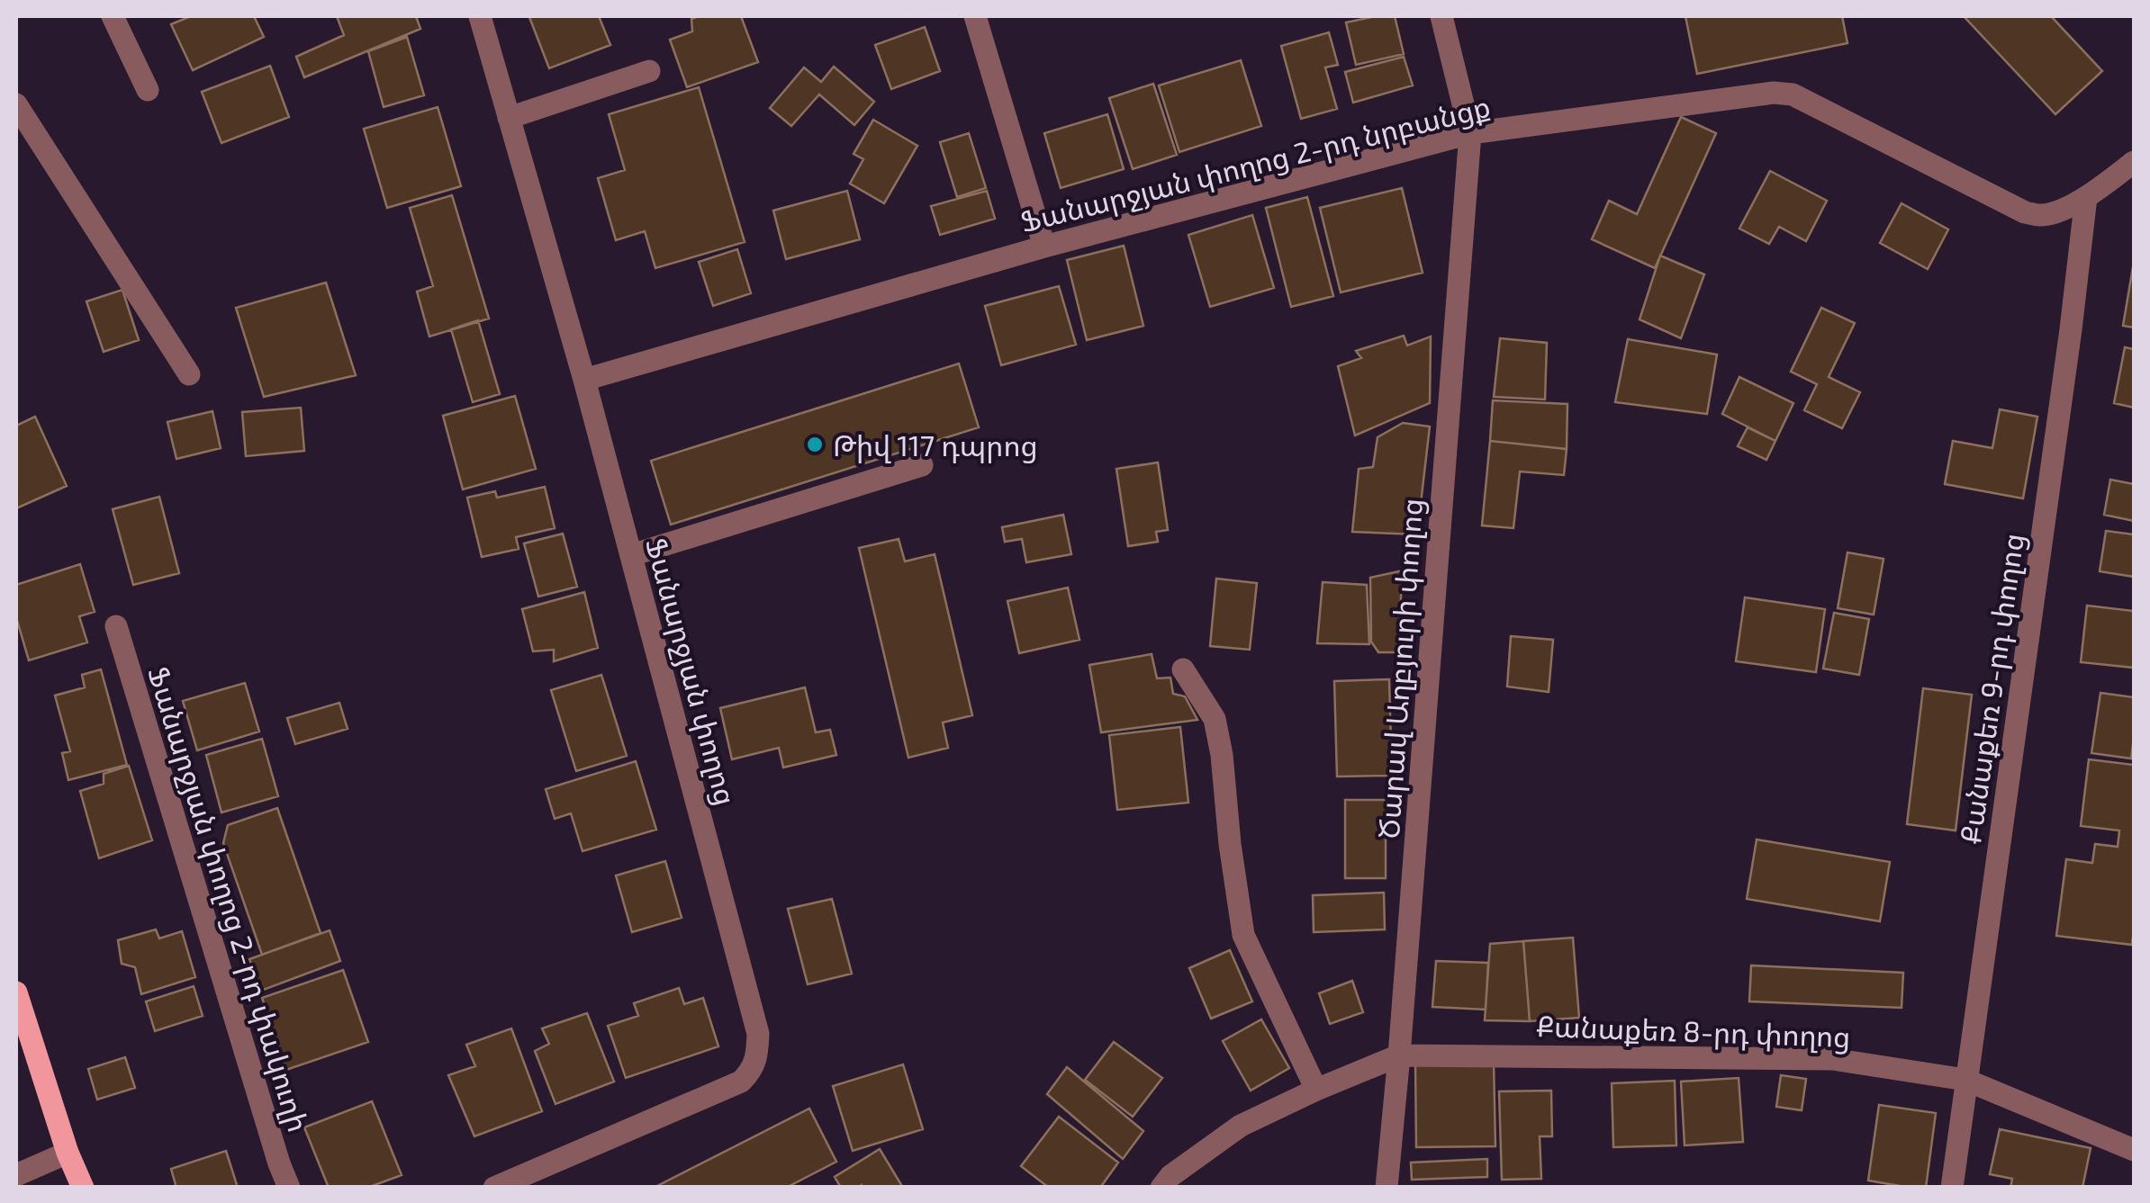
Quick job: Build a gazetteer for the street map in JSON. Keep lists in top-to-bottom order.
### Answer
{
  "streets": {
    "street": [
      "Ֆանարջյան փողոց 2-րդ նրբանցք",
      "Ծարավ Աղբյուրի փողոց",
      "Ֆանարջյան փողոց",
      "Քանաքեռ 9-րդ փողոց",
      "Ֆանարջյան փողոց 2-րդ փակուղի",
      "Քանաքեռ 8-րդ փողոց"
    ]
  },
  "crossings": [
    ["Ֆանարջյան փողոց 2-րդ նրբանցք", "Ծարավ Աղբյուրի փողոց"],
    ["Ֆանարջյան փողոց 2-րդ նրբանցք", "Ֆանարջյան փողոց"],
    ["Ֆանարջյան փողոց 2-րդ նրբանցք", "Քանաքեռ 9-րդ փողոց"],
    ["Ծարավ Աղբյուրի փողոց", "Քանաքեռ 8-րդ փողոց"],
    ["Քանաքեռ 9-րդ փողոց", "Քանաքեռ 8-րդ փողոց"]
  ],
  "places": ["Թիվ 117 դպրոց"]
}
